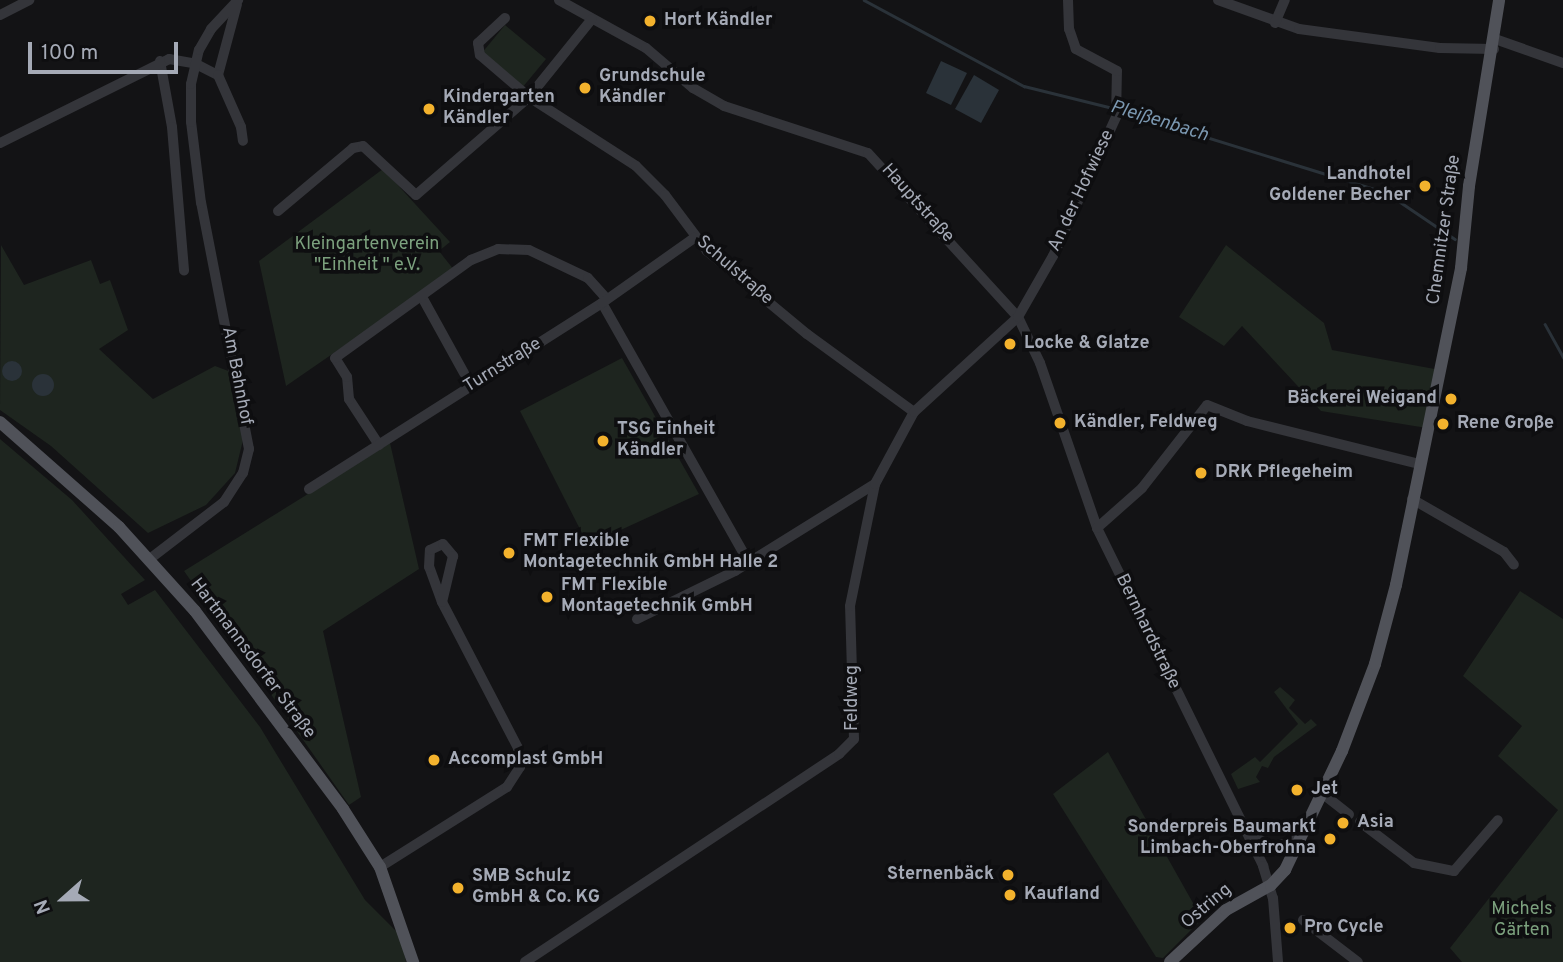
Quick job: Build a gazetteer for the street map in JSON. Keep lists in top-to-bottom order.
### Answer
{
  "streets": {
    "main road": ["Chemnitzer Straße", "Hartmannsdorfer Straße", "Ostring"],
    "street": [
      "An der Hofwiese",
      "Hauptstraße",
      "Schulstraße",
      "Turnstraße",
      "Am Bahnhof",
      "Bernhardstraße",
      "Feldweg"
    ]
  },
  "crossings": [
    ["An der Hofwiese", "Hauptstraße"],
    ["An der Hofwiese", "Feldweg"],
    ["Hauptstraße", "Bernhardstraße"],
    ["Hauptstraße", "Feldweg"],
    ["Chemnitzer Straße", "Bernhardstraße"],
    ["Chemnitzer Straße", "Ostring"],
    ["Schulstraße", "Turnstraße"],
    ["Schulstraße", "Feldweg"],
    ["Am Bahnhof", "Hartmannsdorfer Straße"],
    ["Bernhardstraße", "Ostring"]
  ],
  "water": ["Pleißenbach"],
  "parks": ["Kleingartenverein \"Einheit \" e.V.", "Michels Gärten"],
  "places": [
    "Hort Kändler",
    "Grundschule Kändler",
    "Kindergarten Kändler",
    "Landhotel Goldener Becher",
    "Locke & Glatze",
    "Bäckerei Weigand",
    "Kändler, Feldweg",
    "Rene Große",
    "TSG Einheit Kändler",
    "DRK Pflegeheim",
    "FMT Flexible Montagetechnik GmbH Halle 2",
    "FMT Flexible Montagetechnik GmbH",
    "Accomplast GmbH",
    "Jet",
    "Asia",
    "Sonderpreis Baumarkt Limbach-Oberfrohna",
    "Sternenbäck",
    "SMB Schulz GmbH & Co. KG",
    "Kaufland",
    "Pro Cycle"
  ],
  "scale_bar": "100 m",
  "north": "left"
}
